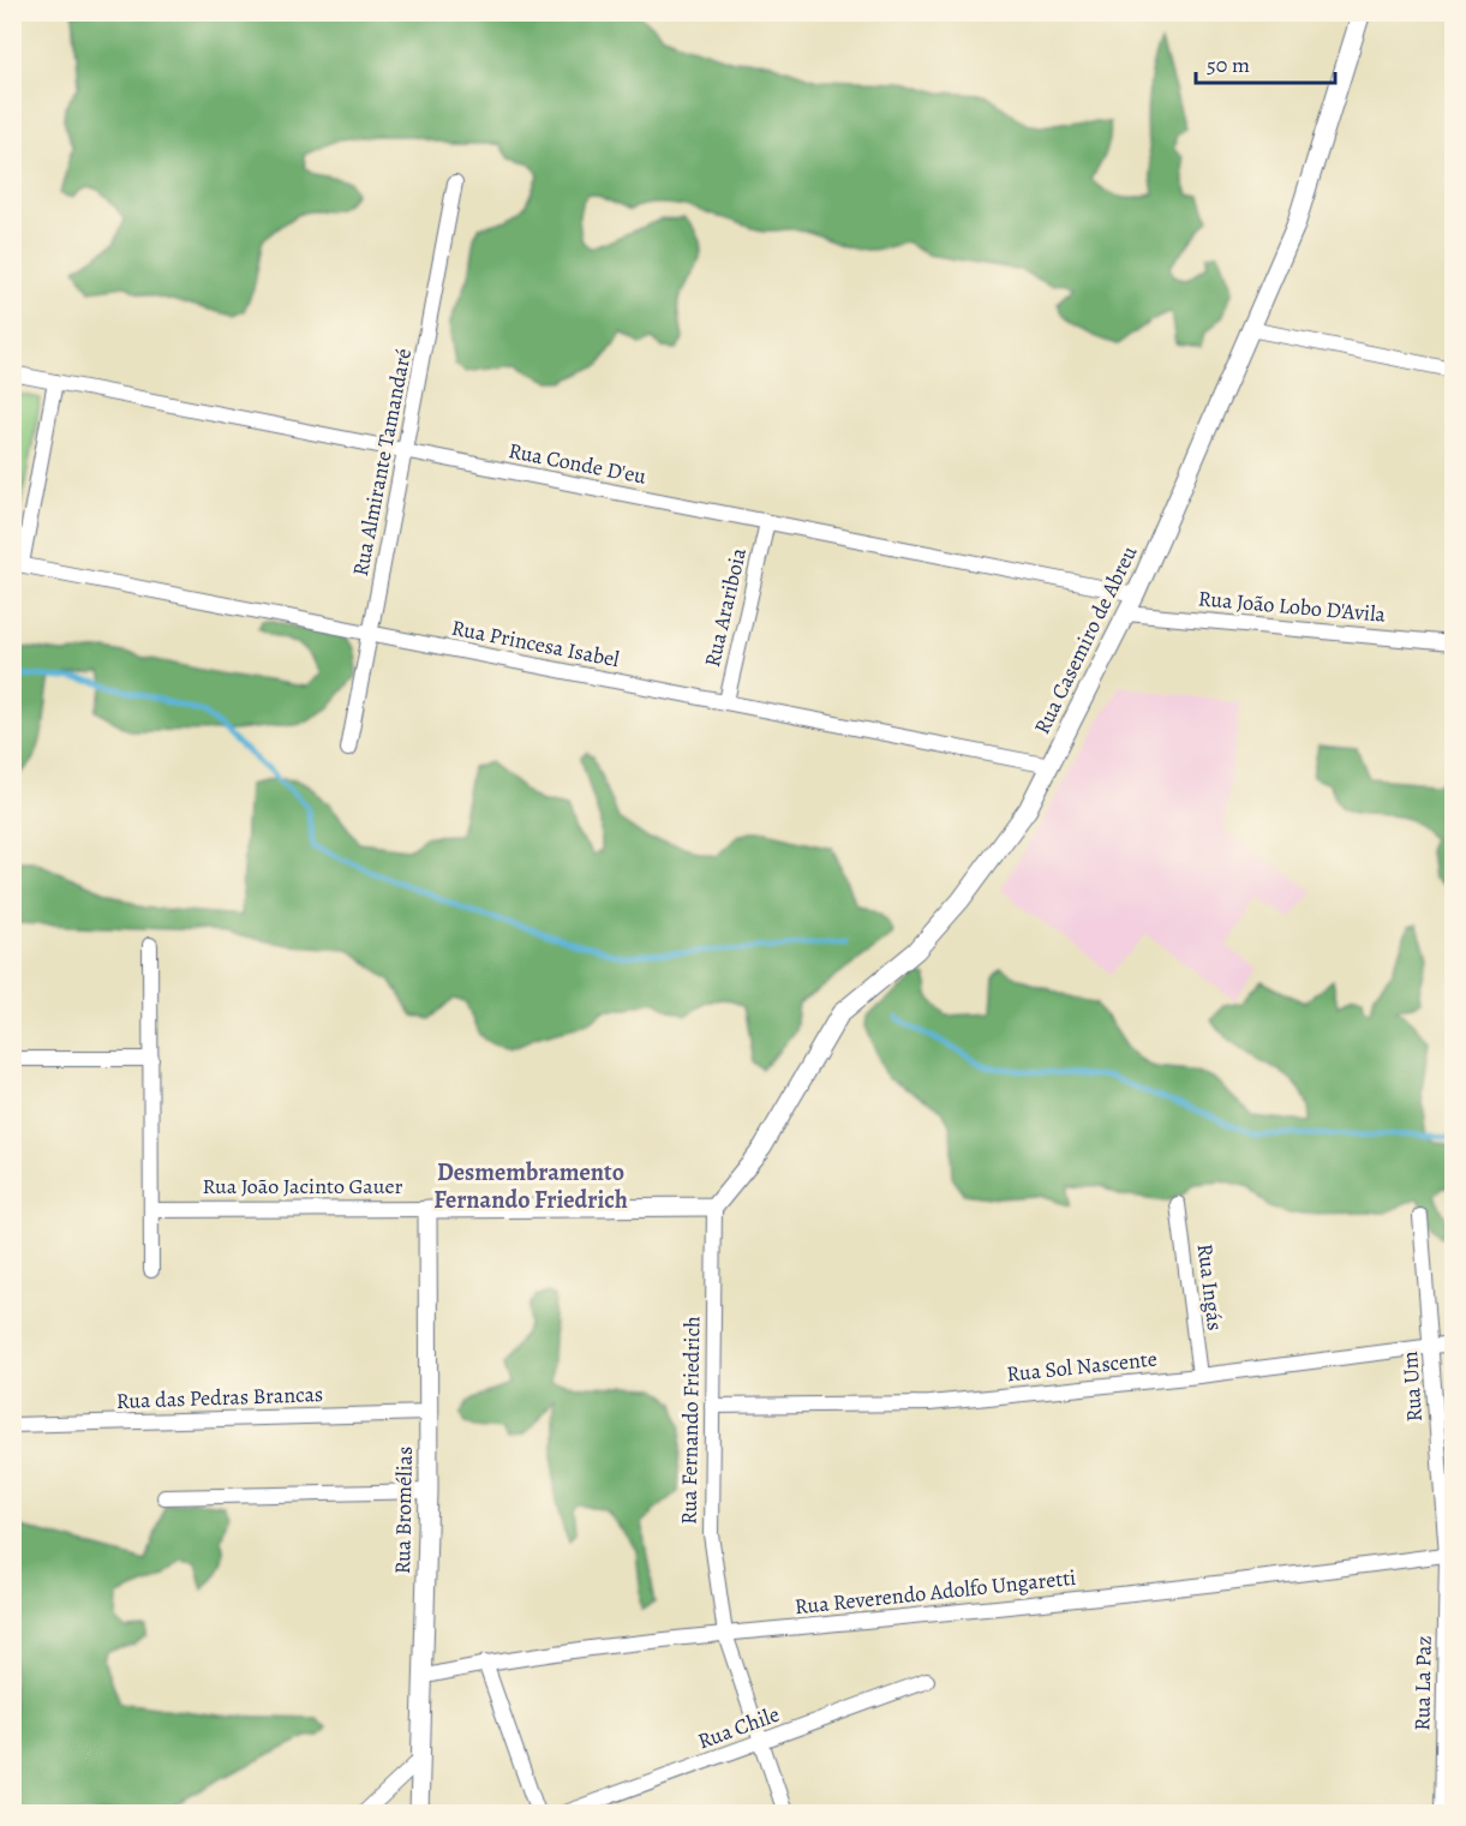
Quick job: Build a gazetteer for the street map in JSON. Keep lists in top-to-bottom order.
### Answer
{
  "streets": {
    "street": [
      "Rua Almirante Tamandaré",
      "Rua Conde D'eu",
      "Rua João Lobo D'Avila",
      "Rua Arariboia",
      "Rua Casemiro de Abreu",
      "Rua Princesa Isabel",
      "Rua João Jacinto Gauer",
      "Rua Ingás",
      "Rua Sol Nascente",
      "Rua Um",
      "Rua das Pedras Brancas",
      "Rua Fernando Friedrich",
      "Rua Bromélias",
      "Rua Reverendo Adolfo Ungaretti",
      "Rua La Paz",
      "Rua Chile"
    ]
  },
  "crossings": [
    ["Rua Almirante Tamandaré", "Rua Conde D'eu"],
    ["Rua Almirante Tamandaré", "Rua Princesa Isabel"],
    ["Rua Conde D'eu", "Rua Arariboia"],
    ["Rua Conde D'eu", "Rua Casemiro de Abreu"],
    ["Rua João Lobo D'Avila", "Rua Casemiro de Abreu"],
    ["Rua Arariboia", "Rua Princesa Isabel"],
    ["Rua Casemiro de Abreu", "Rua Princesa Isabel"],
    ["Rua Casemiro de Abreu", "Rua João Jacinto Gauer"],
    ["Rua Casemiro de Abreu", "Rua Fernando Friedrich"],
    ["Rua João Jacinto Gauer", "Rua Fernando Friedrich"],
    ["Rua João Jacinto Gauer", "Rua Bromélias"],
    ["Rua Ingás", "Rua Sol Nascente"],
    ["Rua Sol Nascente", "Rua Um"],
    ["Rua Sol Nascente", "Rua Fernando Friedrich"],
    ["Rua Um", "Rua Reverendo Adolfo Ungaretti"],
    ["Rua Um", "Rua La Paz"],
    ["Rua das Pedras Brancas", "Rua Bromélias"],
    ["Rua Fernando Friedrich", "Rua Reverendo Adolfo Ungaretti"],
    ["Rua Fernando Friedrich", "Rua Chile"],
    ["Rua Bromélias", "Rua Reverendo Adolfo Ungaretti"],
    ["Rua Reverendo Adolfo Ungaretti", "Rua La Paz"]
  ],
  "districts": ["Desmembramento Fernando Friedrich"],
  "scale_bar": "50 m"
}
